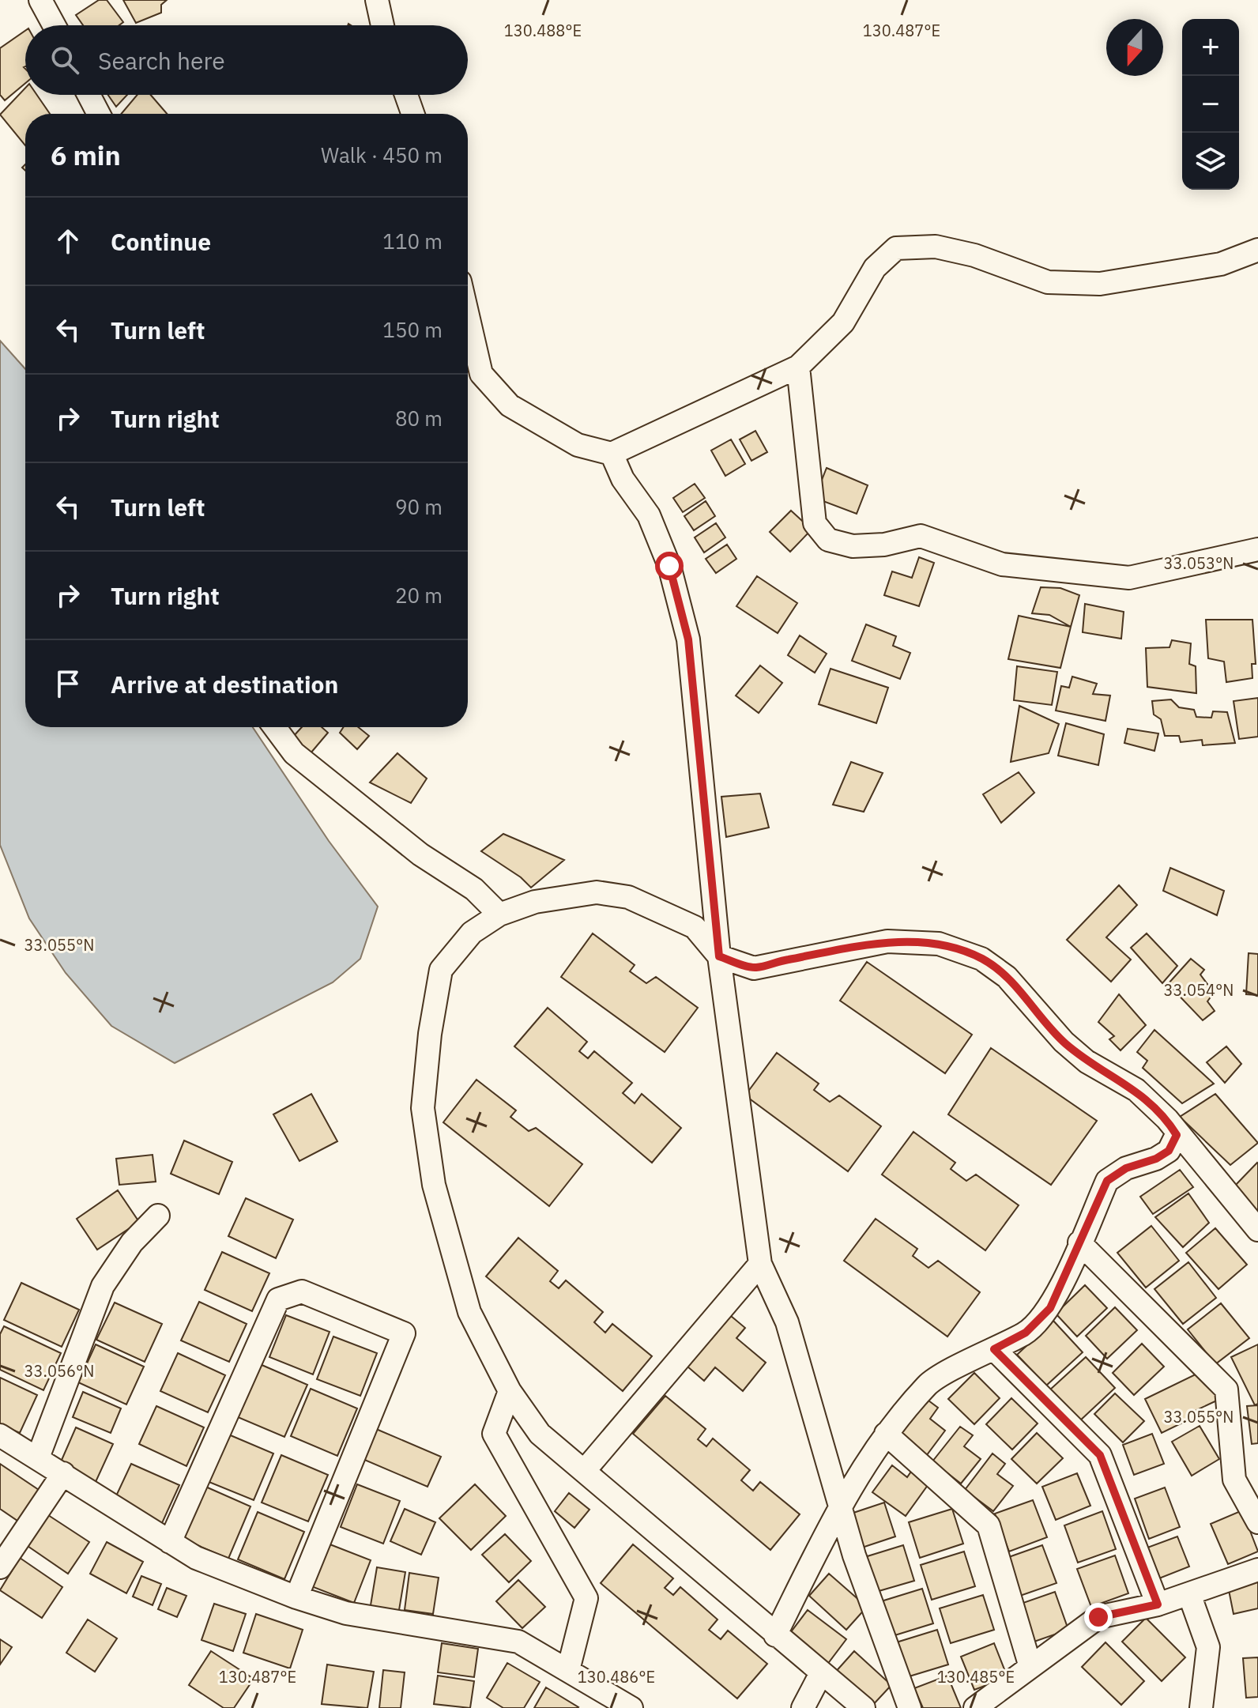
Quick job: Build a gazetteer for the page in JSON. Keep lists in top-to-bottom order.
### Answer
{
  "north": "bottom",
  "page": {
    "map_buttons": ["+", "−"],
    "search": "Search here",
    "heading": ["6 min", "Walk · 450 m"],
    "list": [
      ["Continue", "110 m"],
      ["Turn left", "150 m"],
      ["Turn right", "80 m"],
      ["Turn left", "90 m"],
      ["Turn right", "20 m"],
      "Arrive at destination"
    ]
  },
  "coordinates": [
    "130.488°E",
    "130.487°E",
    "33.053°N",
    "33.055°N",
    "33.054°N",
    "33.056°N",
    "130.486°E",
    "130.485°E"
  ]
}
